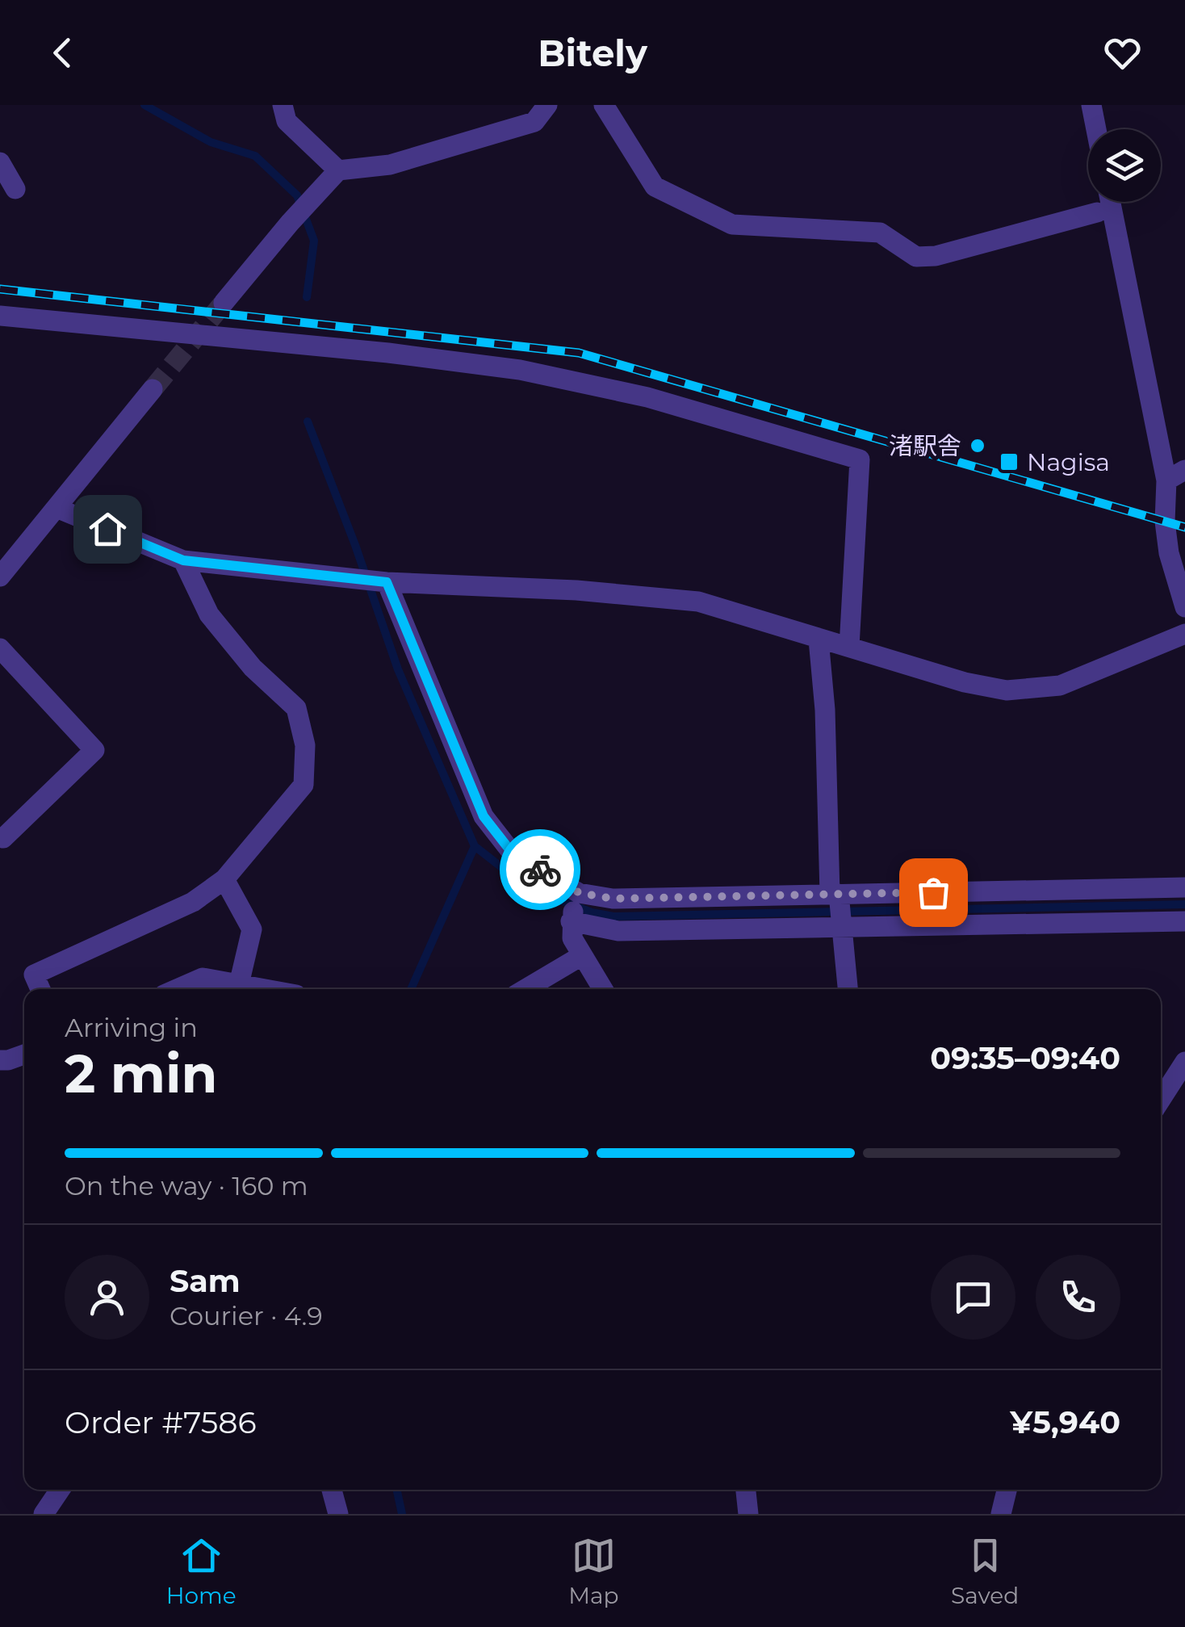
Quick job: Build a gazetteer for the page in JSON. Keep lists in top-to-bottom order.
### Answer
{
  "places": {
    "other": ["渚駅舎"],
    "transit": ["Nagisa"]
  },
  "page": {
    "header": "Bitely",
    "heading": ["2 min", "Arriving in", "09:35–09:40"],
    "panel": [
      "Sam",
      "Courier · 4.9",
      "Order #7586",
      "¥5,940"
    ],
    "bar": "On the way · 160 m",
    "tabs": ["Home", "Map", "Saved"]
  }
}
